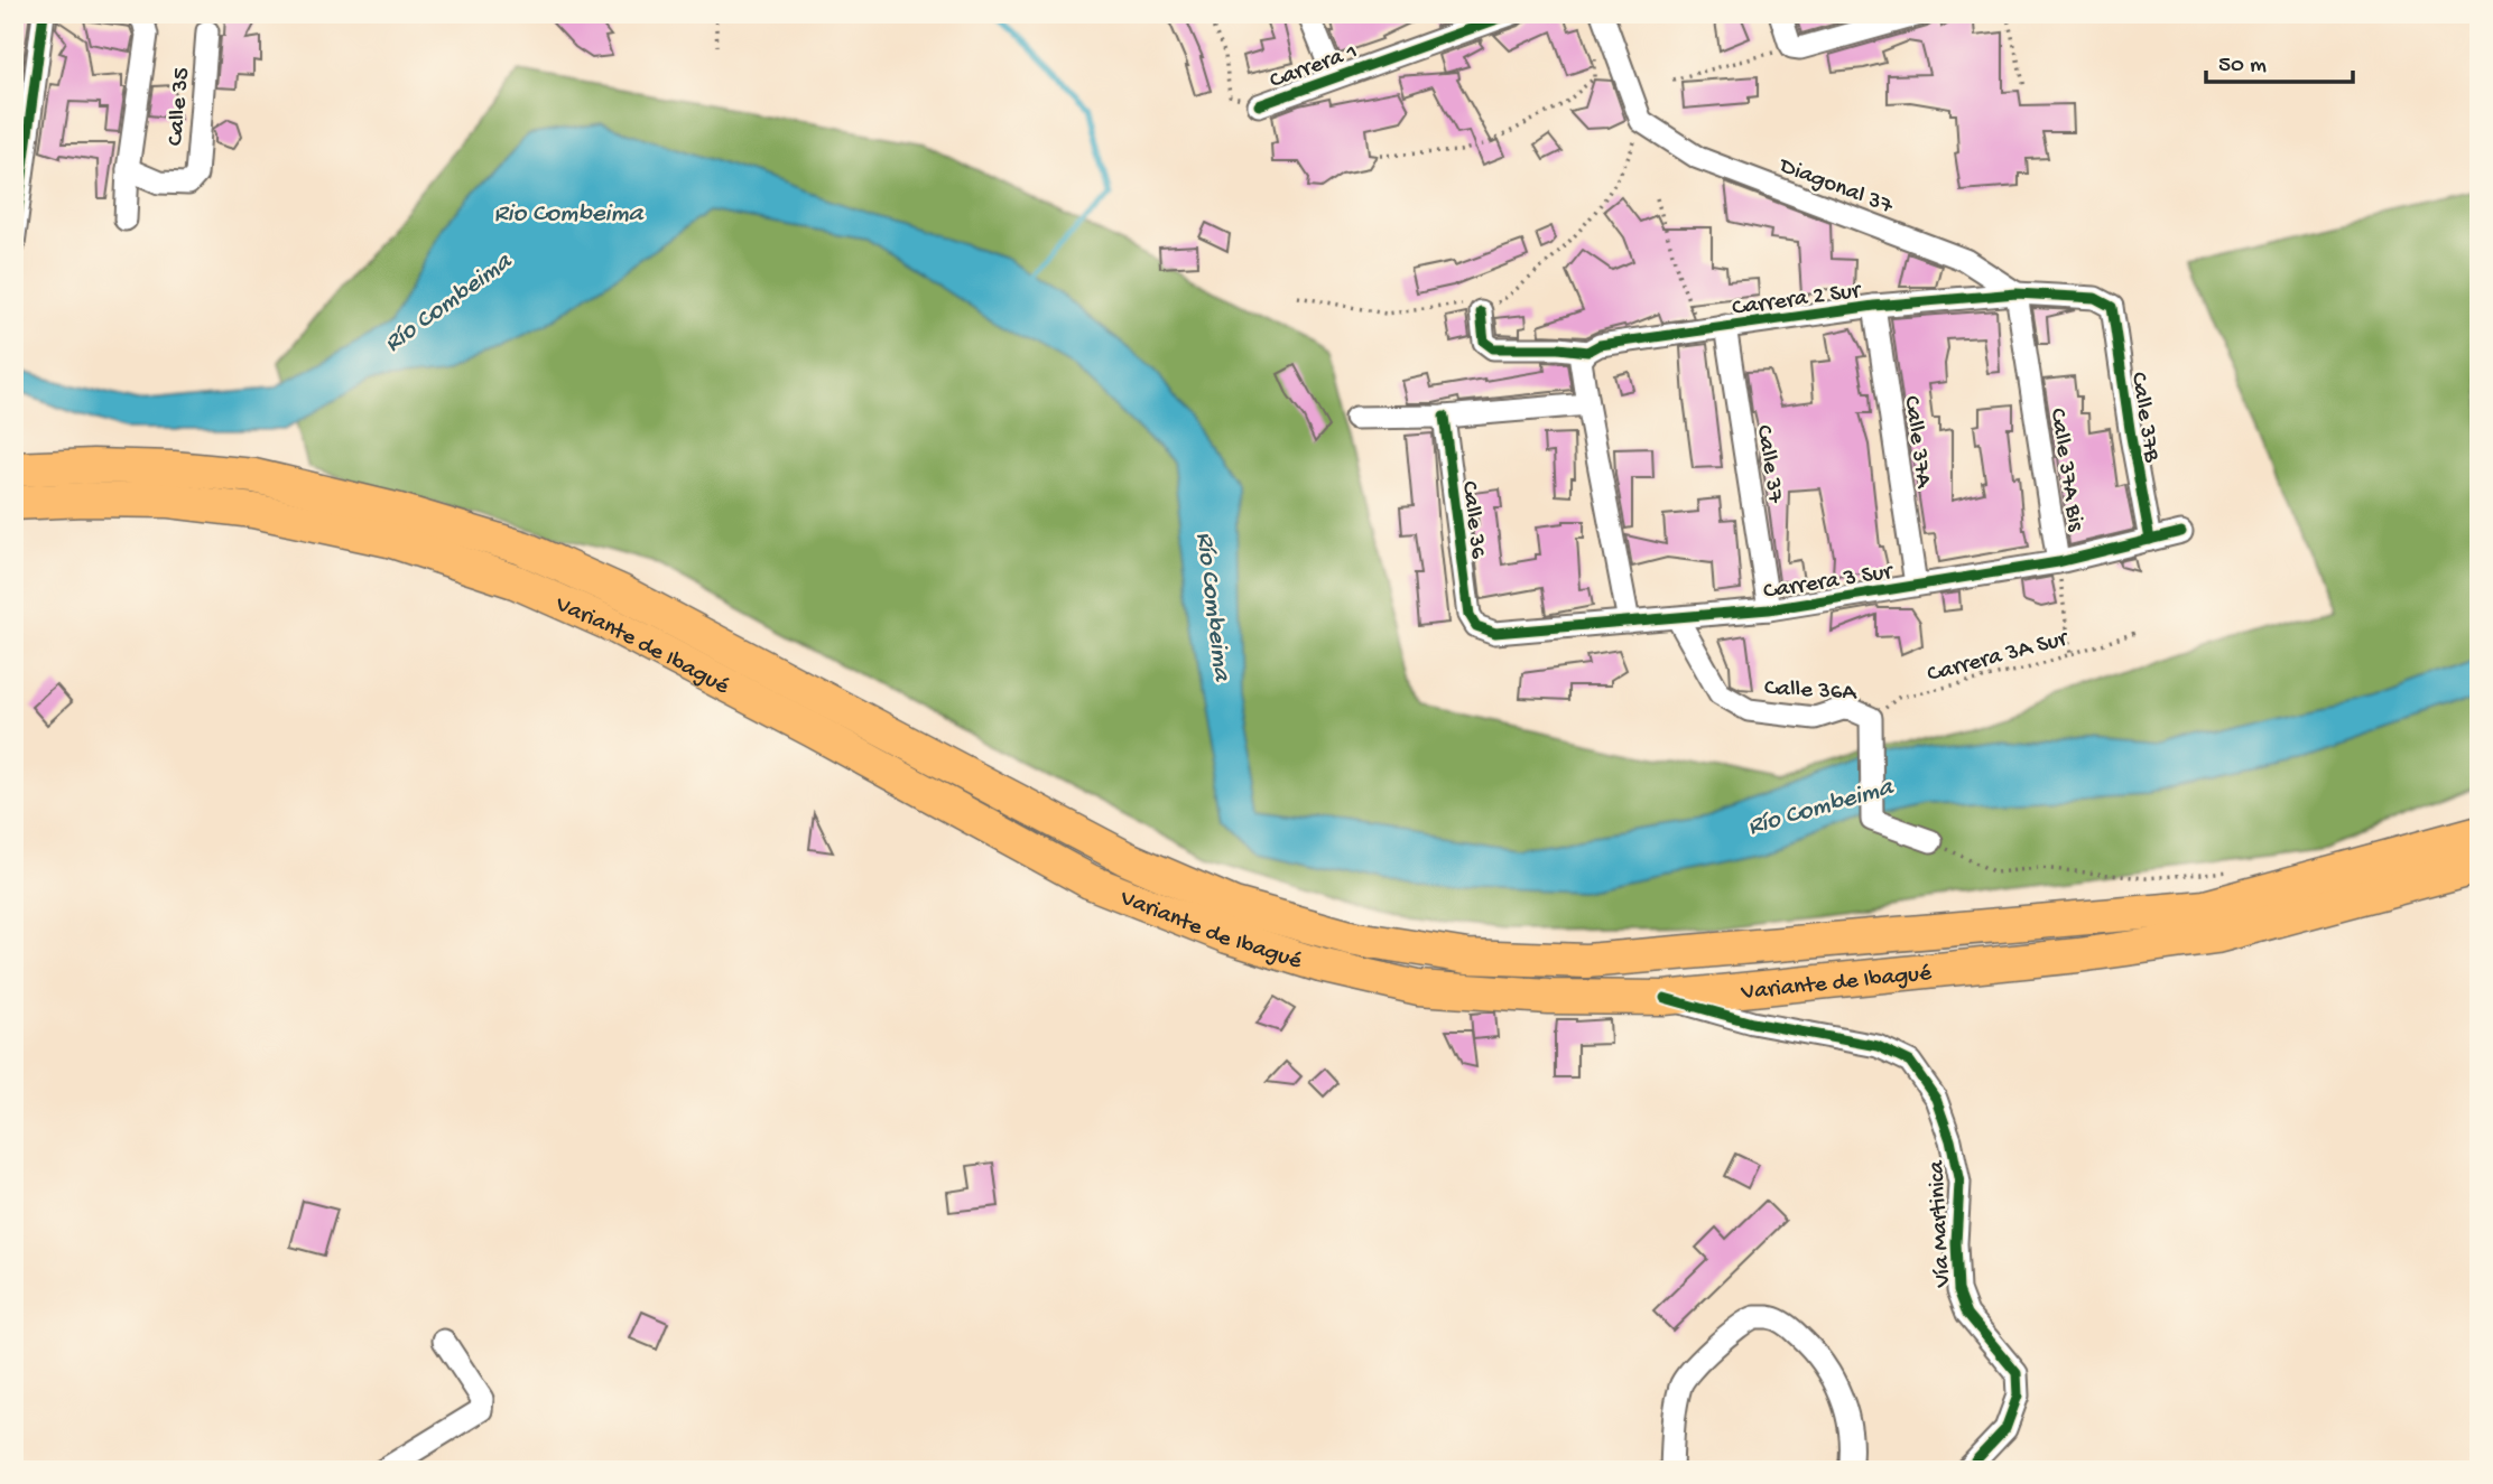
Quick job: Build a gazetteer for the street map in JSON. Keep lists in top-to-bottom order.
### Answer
{
  "streets": {
    "highway": ["Variante de Ibagué"],
    "street": [
      "Carrera 1",
      "Calle 35",
      "Diagonal 37",
      "Carrera 2 Sur",
      "Calle 37B",
      "Calle 37A",
      "Calle 37",
      "Calle 37A Bis",
      "Calle 36",
      "Carrera 3 Sur",
      "Calle 36A",
      "Vía Martinica"
    ],
    "path": ["Carrera 3A Sur"]
  },
  "crossings": [
    ["Diagonal 37", "Carrera 2 Sur"],
    ["Diagonal 37", "Calle 37A Bis"],
    ["Carrera 2 Sur", "Calle 37B"],
    ["Carrera 2 Sur", "Calle 37A"],
    ["Carrera 2 Sur", "Calle 37"],
    ["Carrera 2 Sur", "Calle 37A Bis"],
    ["Calle 37B", "Carrera 3 Sur"],
    ["Calle 37A", "Carrera 3 Sur"],
    ["Calle 37", "Carrera 3 Sur"],
    ["Calle 37A Bis", "Carrera 3 Sur"],
    ["Calle 37A Bis", "Carrera 3A Sur"],
    ["Calle 36", "Carrera 3 Sur"],
    ["Carrera 3 Sur", "Calle 36A"],
    ["Variante de Ibagué", "Vía Martinica"],
    ["Carrera 3A Sur", "Calle 36A"]
  ],
  "water": ["Rio Combeima", "Río Combeima"],
  "scale_bar": "50 m"
}
